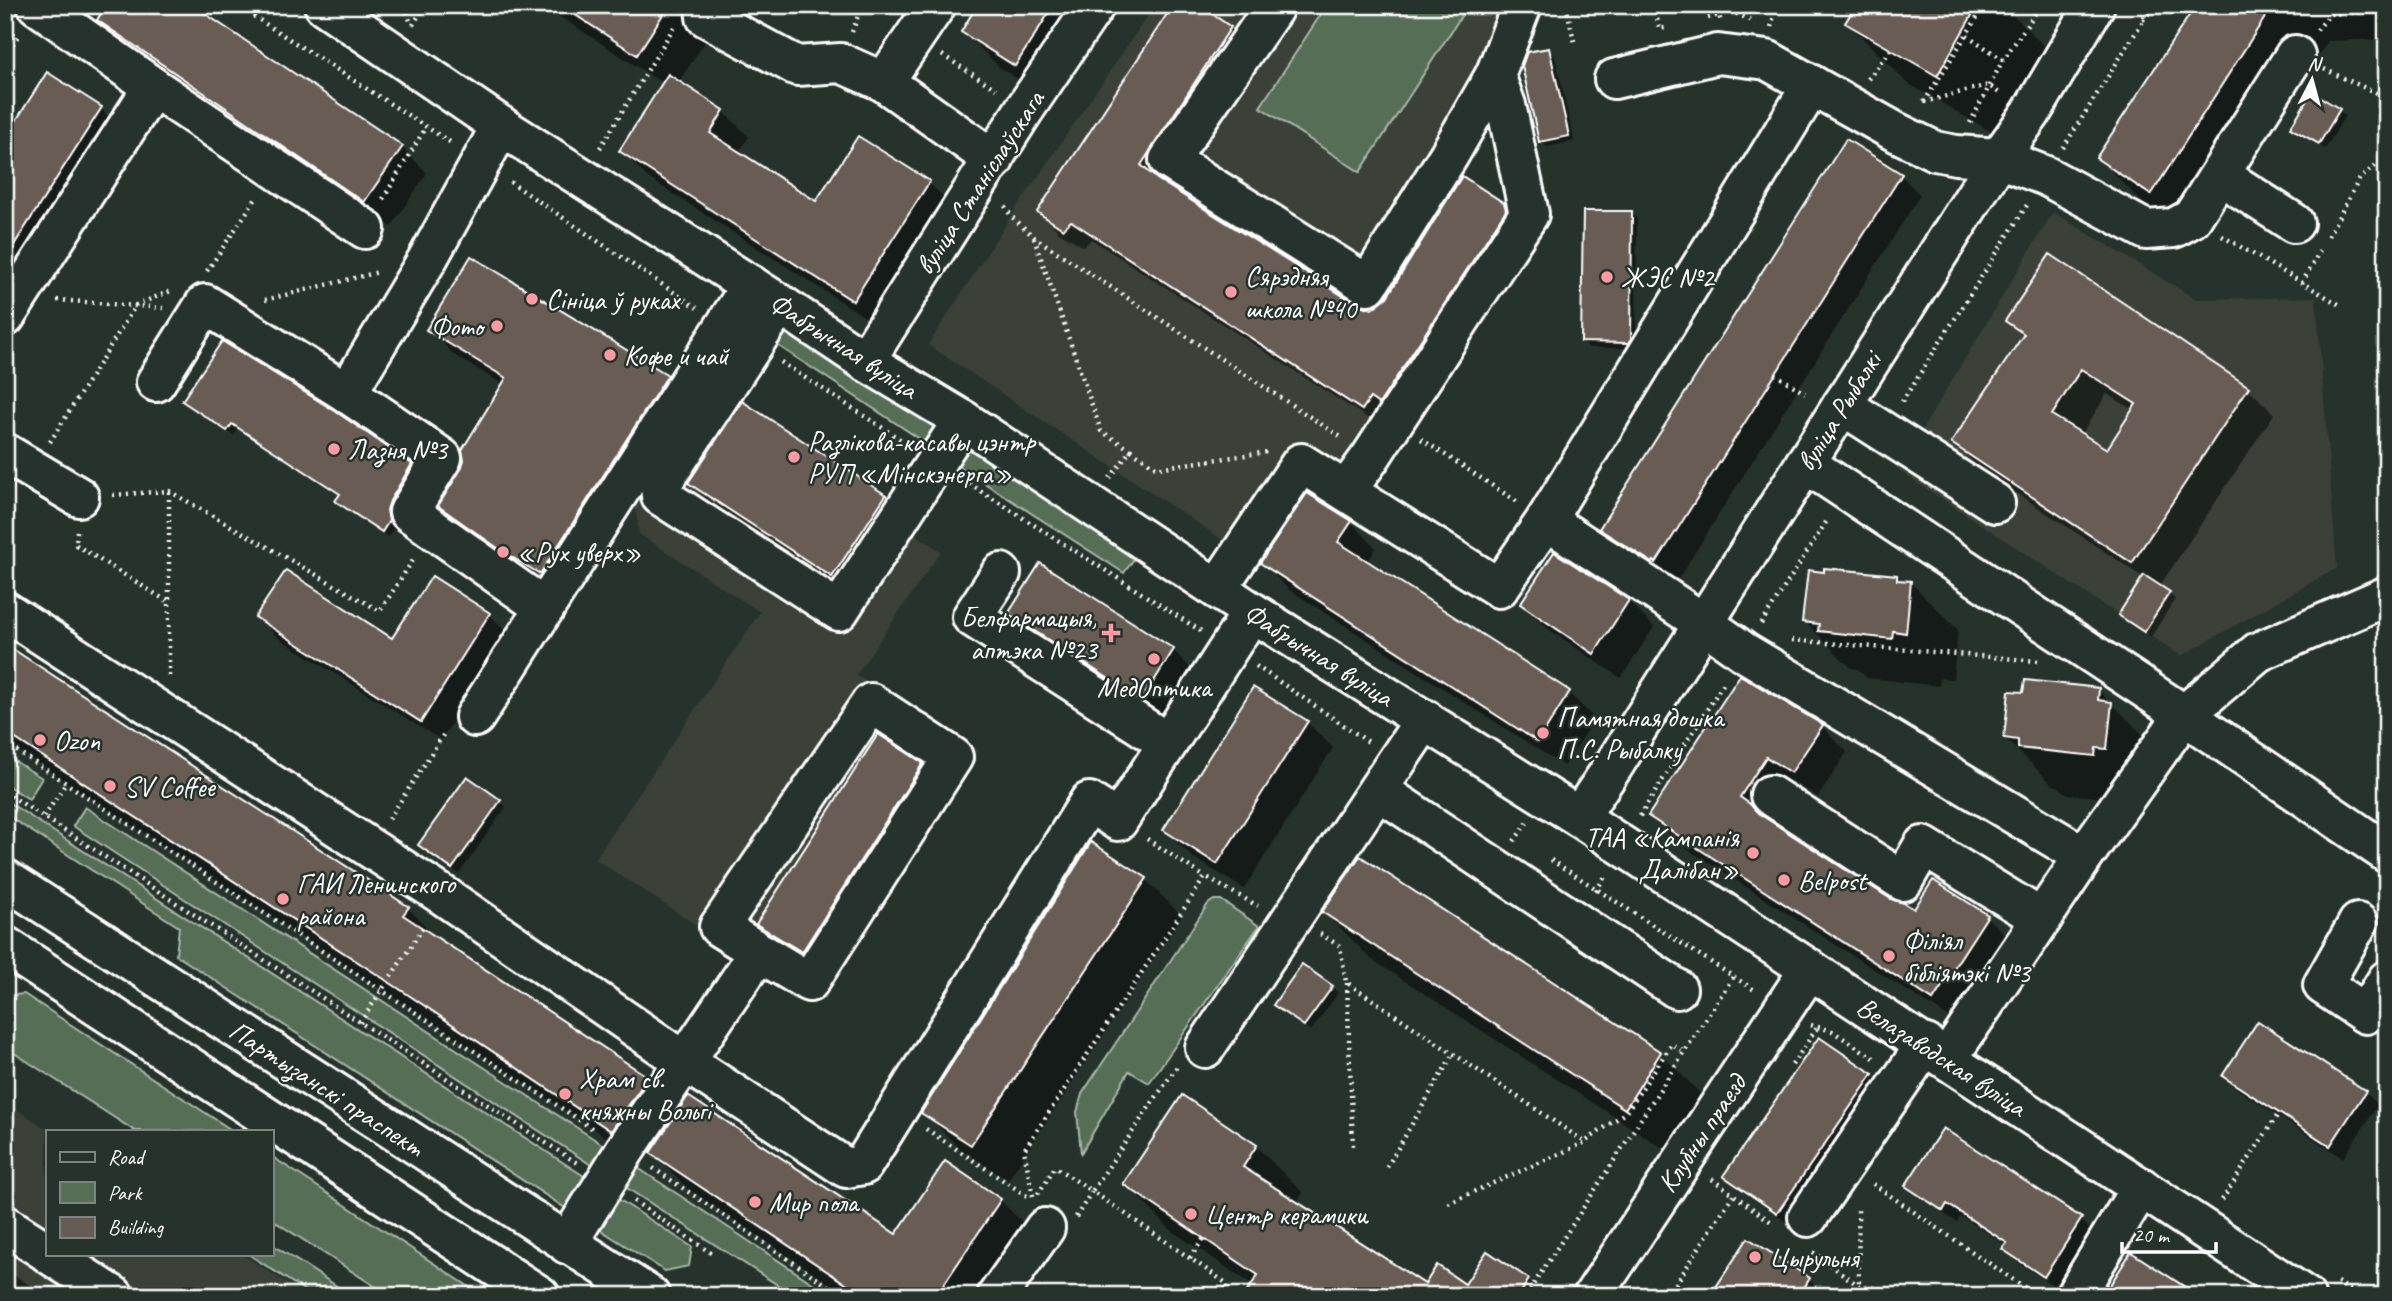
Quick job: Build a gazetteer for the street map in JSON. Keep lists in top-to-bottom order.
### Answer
{
  "streets": {
    "street": [
      "вуліца Станіслаўскага",
      "Фабрычная вуліца",
      "вуліца Рыбалкі",
      "Велазаводская вуліца",
      "Партызанскі праспект",
      "Клубны праезд"
    ]
  },
  "crossings": [
    ["вуліца Станіслаўскага", "Фабрычная вуліца"],
    ["Фабрычная вуліца", "вуліца Рыбалкі"],
    ["Фабрычная вуліца", "Велазаводская вуліца"],
    ["вуліца Рыбалкі", "Велазаводская вуліца"],
    ["Велазаводская вуліца", "Клубны праезд"]
  ],
  "places": {
    "other": [
      "ЖЭС №2",
      "Сярэдняя школа №40",
      "Сініца ў руках",
      "Фото",
      "Кофе и чай",
      "Лазня №3",
      "Разлікова-касавы цэнтр РУП «Мінскэнерга»",
      "«Рух уверх»",
      "МедОптика",
      "Памятная дошка П.С. Рыбалку",
      "Ozon",
      "SV Coffee",
      "ТАА «Кампанія Далібан»",
      "Belpost",
      "ГАИ Ленинского района",
      "Філіял бібліятэкі №3",
      "Храм св. княжны Вольгі",
      "Мир пола",
      "Центр керамики",
      "Цырульня"
    ],
    "health": ["Белфармацыя, аптэка №23"]
  },
  "legend": ["Road", "Park", "Building"],
  "scale_bar": "20 m",
  "north": "top"
}
